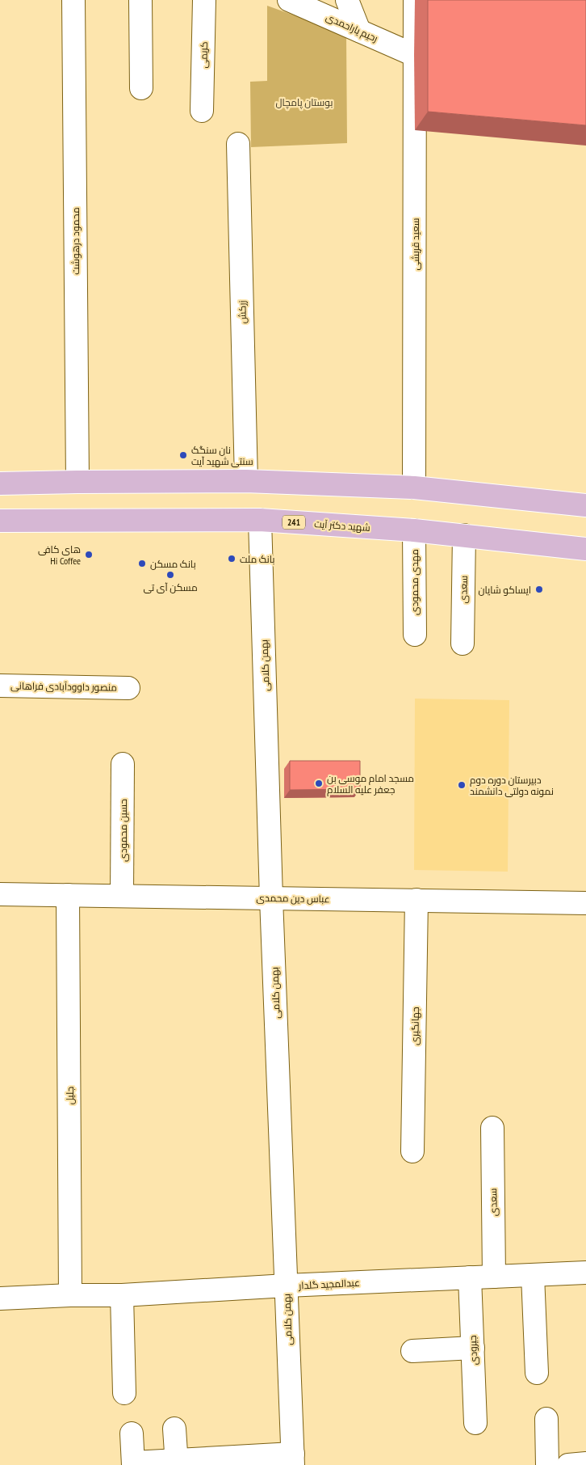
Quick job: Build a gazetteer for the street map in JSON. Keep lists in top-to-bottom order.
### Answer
{
  "streets": {
    "main road": ["241", "شهید دکتر آیت"],
    "street": [
      "رحیم یاراحمدی",
      "کریمی",
      "محمود درهوشت",
      "سعید قریشی",
      "زرکش",
      "مهدی محمودی",
      "سعدی",
      "بهمن کلامی",
      "منصور داوودآبادی فراهانی",
      "حسین محمودی",
      "عباس دین محمدی",
      "جهانگیری",
      "جلیل",
      "عبدالمجید گلدار",
      "جیرودی"
    ]
  },
  "crossings": [
    ["رحیم یاراحمدی", "سعید قریشی"],
    ["شهید دکتر آیت", "مهدی محمودی"],
    ["شهید دکتر آیت", "سعدی"],
    ["شهید دکتر آیت", "بهمن کلامی"],
    ["سعدی", "عبدالمجید گلدار"],
    ["بهمن کلامی", "عباس دین محمدی"],
    ["بهمن کلامی", "عبدالمجید گلدار"],
    ["حسین محمودی", "عباس دین محمدی"],
    ["عباس دین محمدی", "جهانگیری"],
    ["عباس دین محمدی", "جلیل"],
    ["جلیل", "عبدالمجید گلدار"],
    ["عبدالمجید گلدار", "جیرودی"]
  ],
  "parks": ["بوستان پامچال"],
  "places": [
    "نان سنگک سنتی شهید آیت",
    "های کافی Hi Coffee",
    "بانک ملت",
    "بانک مسکن",
    "مسکن آی تی",
    "ایساکو شایان",
    "مسجد امام موسی بن جعفر علیه السلام",
    "دبیرستان دوره دوم نمونه دولتی دانشمند"
  ]
}
